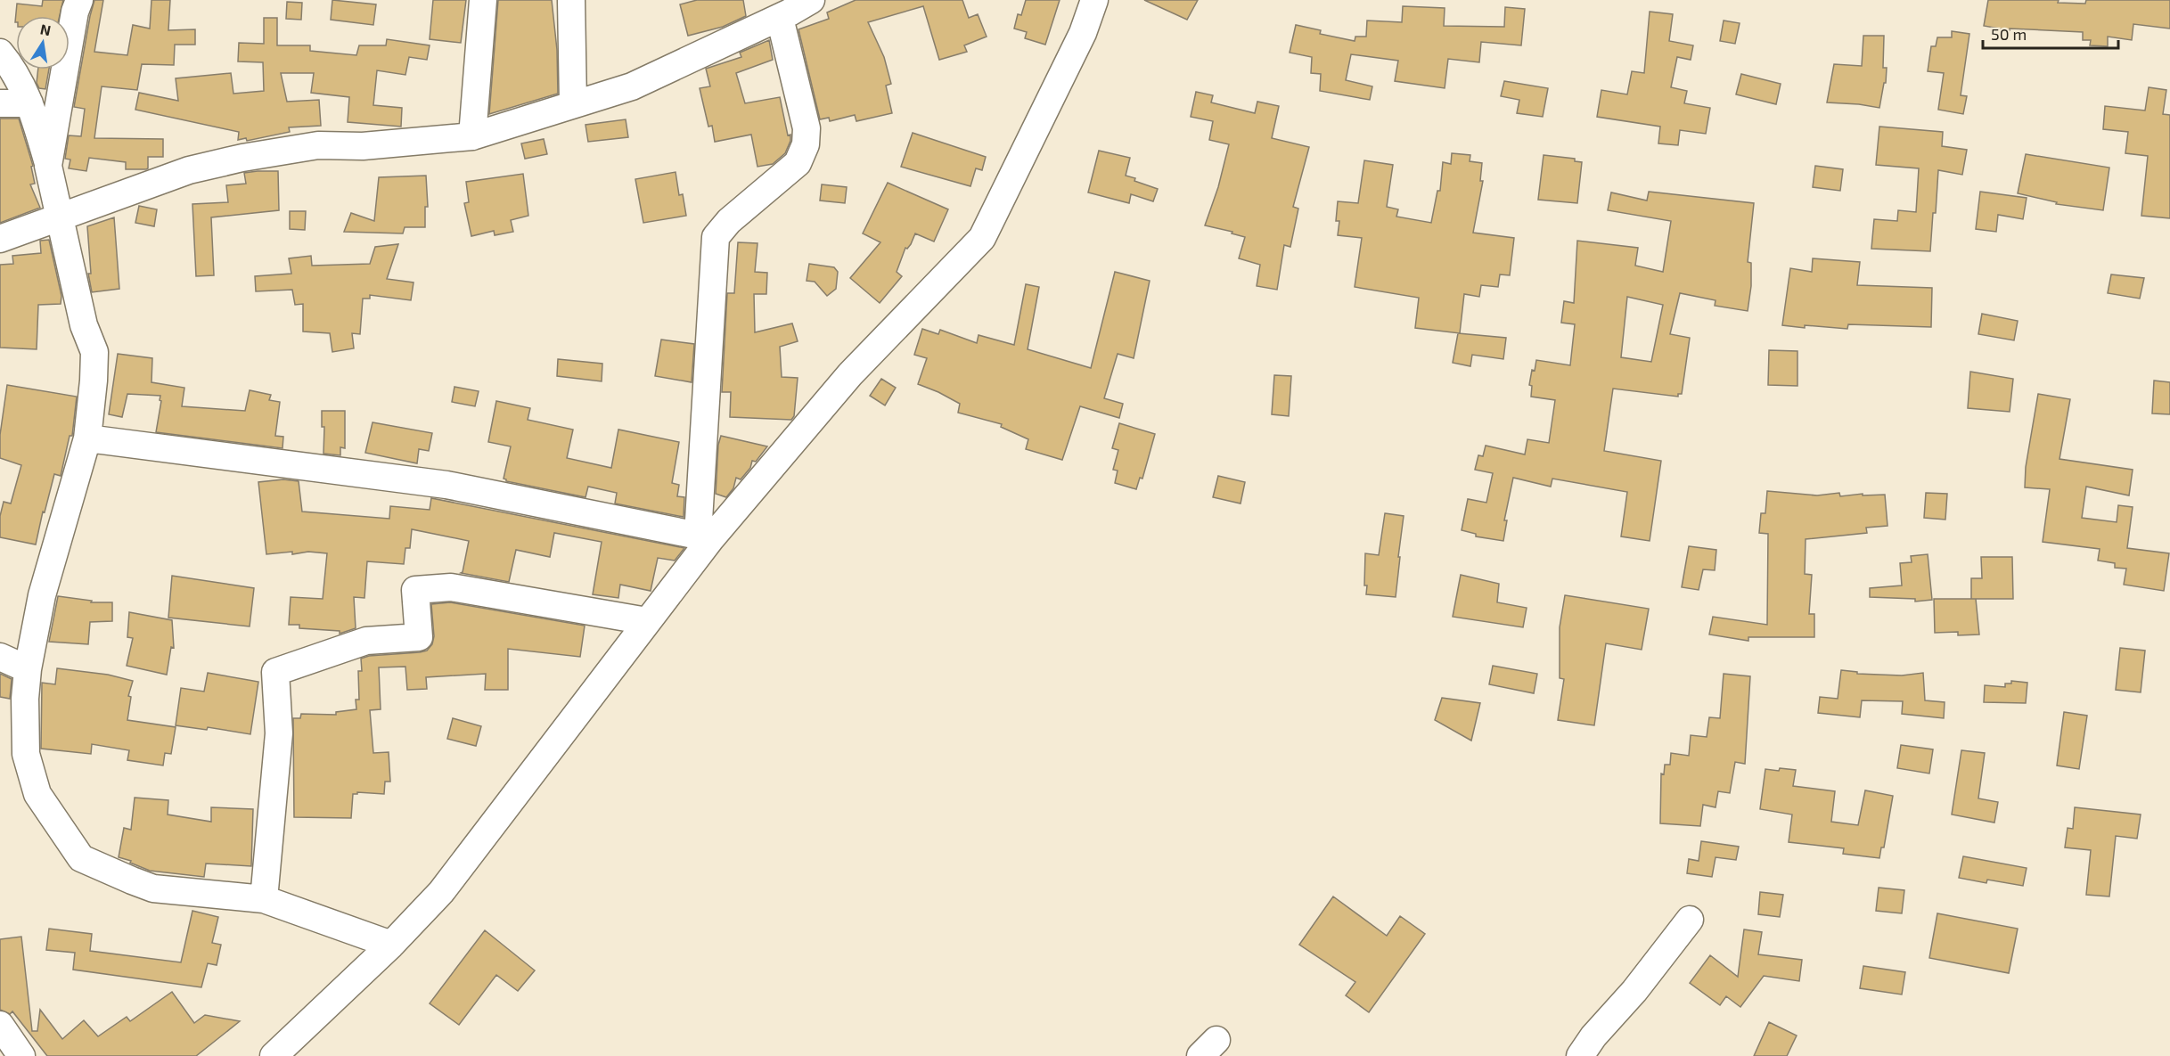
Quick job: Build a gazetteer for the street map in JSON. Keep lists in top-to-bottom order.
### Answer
{
  "scale_bar": "50 m",
  "north": "top"
}
